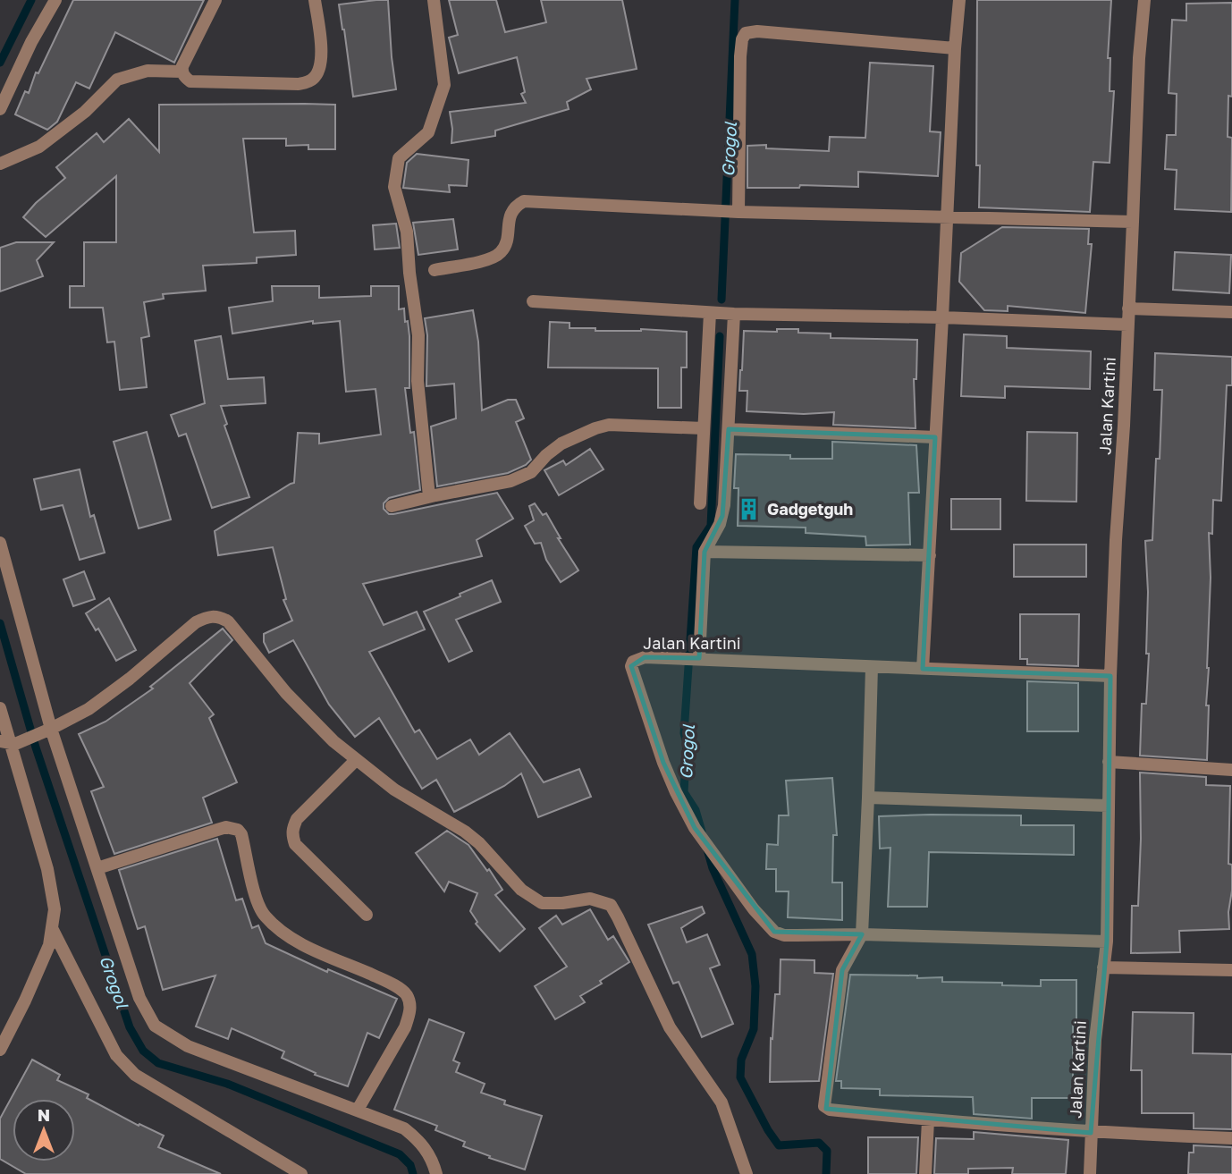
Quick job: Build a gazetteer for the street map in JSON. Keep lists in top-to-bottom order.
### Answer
{
  "streets": {
    "street": ["Jalan Kartini"]
  },
  "water": ["Grogol"],
  "places": {
    "building": ["Gadgetguh"]
  },
  "north": "top"
}
